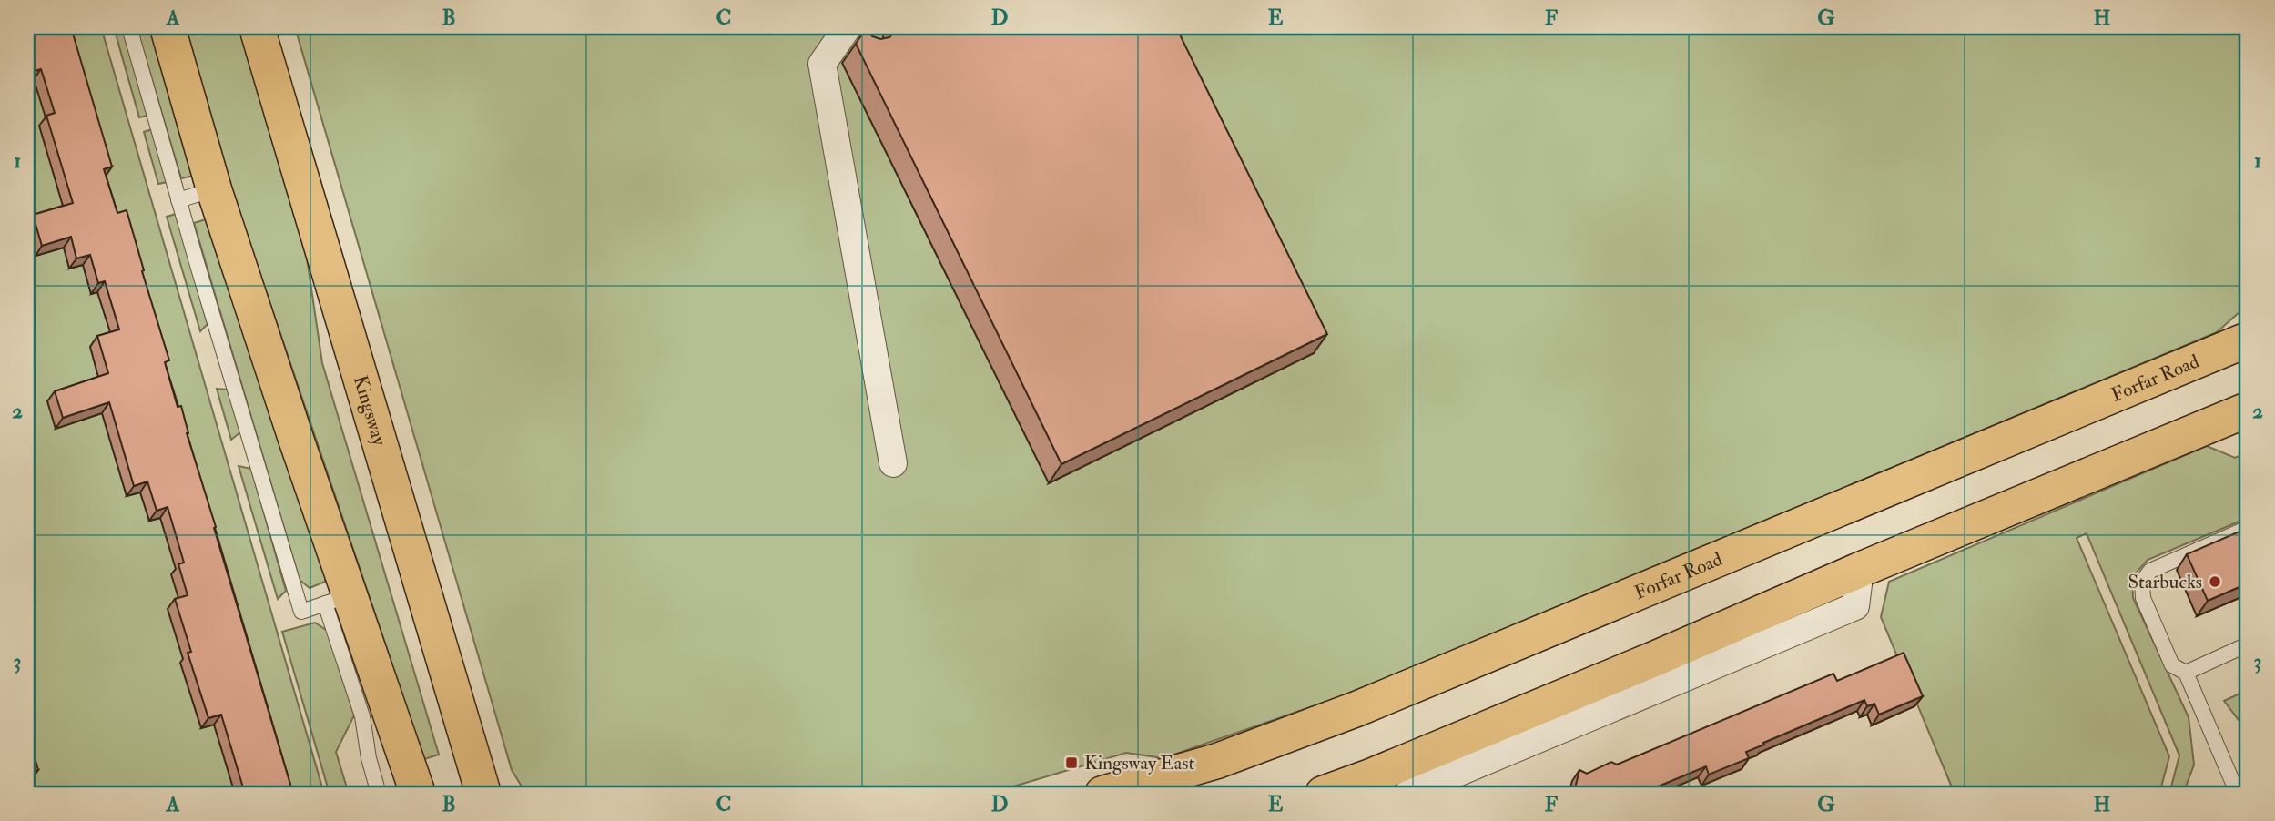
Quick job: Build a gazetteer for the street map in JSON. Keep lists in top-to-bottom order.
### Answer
{
  "streets": {
    "highway": ["Forfar Road", "Kingsway"]
  },
  "places": {
    "other": ["Starbucks"],
    "transit": ["Kingsway East"]
  },
  "grid": {
    "columns": [
      "A",
      "B",
      "C",
      "D",
      "E",
      "F",
      "G",
      "H"
    ],
    "rows": ["1", "2", "3"]
  }
}
